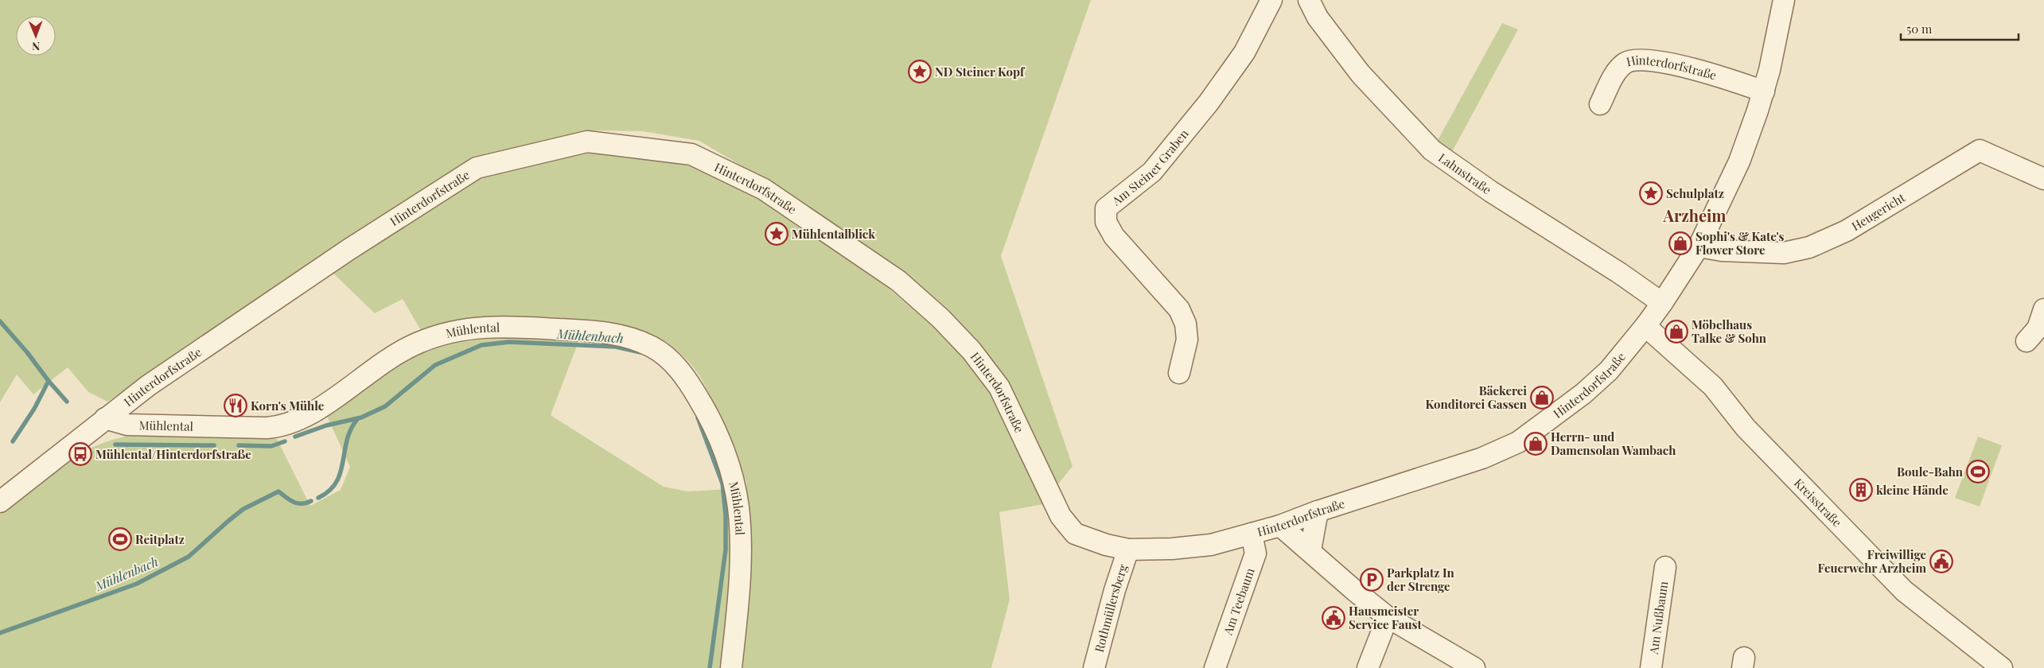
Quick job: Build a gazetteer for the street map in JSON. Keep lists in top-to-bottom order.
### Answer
{
  "streets": {
    "street": [
      "Hinterdorfstraße",
      "Am Steiner Graben",
      "Lahnstraße",
      "Heugericht",
      "Mühlental",
      "Kreisstraße",
      "Am Teebaum",
      "Rothmüllersberg",
      "Am Nußbaum"
    ]
  },
  "crossings": [
    ["Hinterdorfstraße", "Lahnstraße"],
    ["Hinterdorfstraße", "Heugericht"],
    ["Hinterdorfstraße", "Mühlental"],
    ["Hinterdorfstraße", "Kreisstraße"],
    ["Hinterdorfstraße", "Am Teebaum"],
    ["Hinterdorfstraße", "Rothmüllersberg"]
  ],
  "districts": ["Arzheim"],
  "water": ["Mühlenbach"],
  "places": {
    "place": ["ND Steiner Kopf", "Schulplatz", "Mühlentalblick"],
    "shop": [
      "Sophi's & Kate's Flower Store",
      "Möbelhaus Talke & Sohn",
      "Bäckerei Konditorei Gassen",
      "Herrn- und Damensolan Wambach"
    ],
    "restaurant": ["Korn's Mühle"],
    "bus stop": ["Mühlental/Hinterdorfstraße"],
    "sports": ["Boule-Bahn", "Reitplatz"],
    "building": ["kleine Hände"],
    "public building": ["Freiwillige Feuerwehr Arzheim", "Hausmeister Service Faust"],
    "parking": ["Parkplatz In der Strenge"]
  },
  "scale_bar": "50 m",
  "north": "bottom"
}
